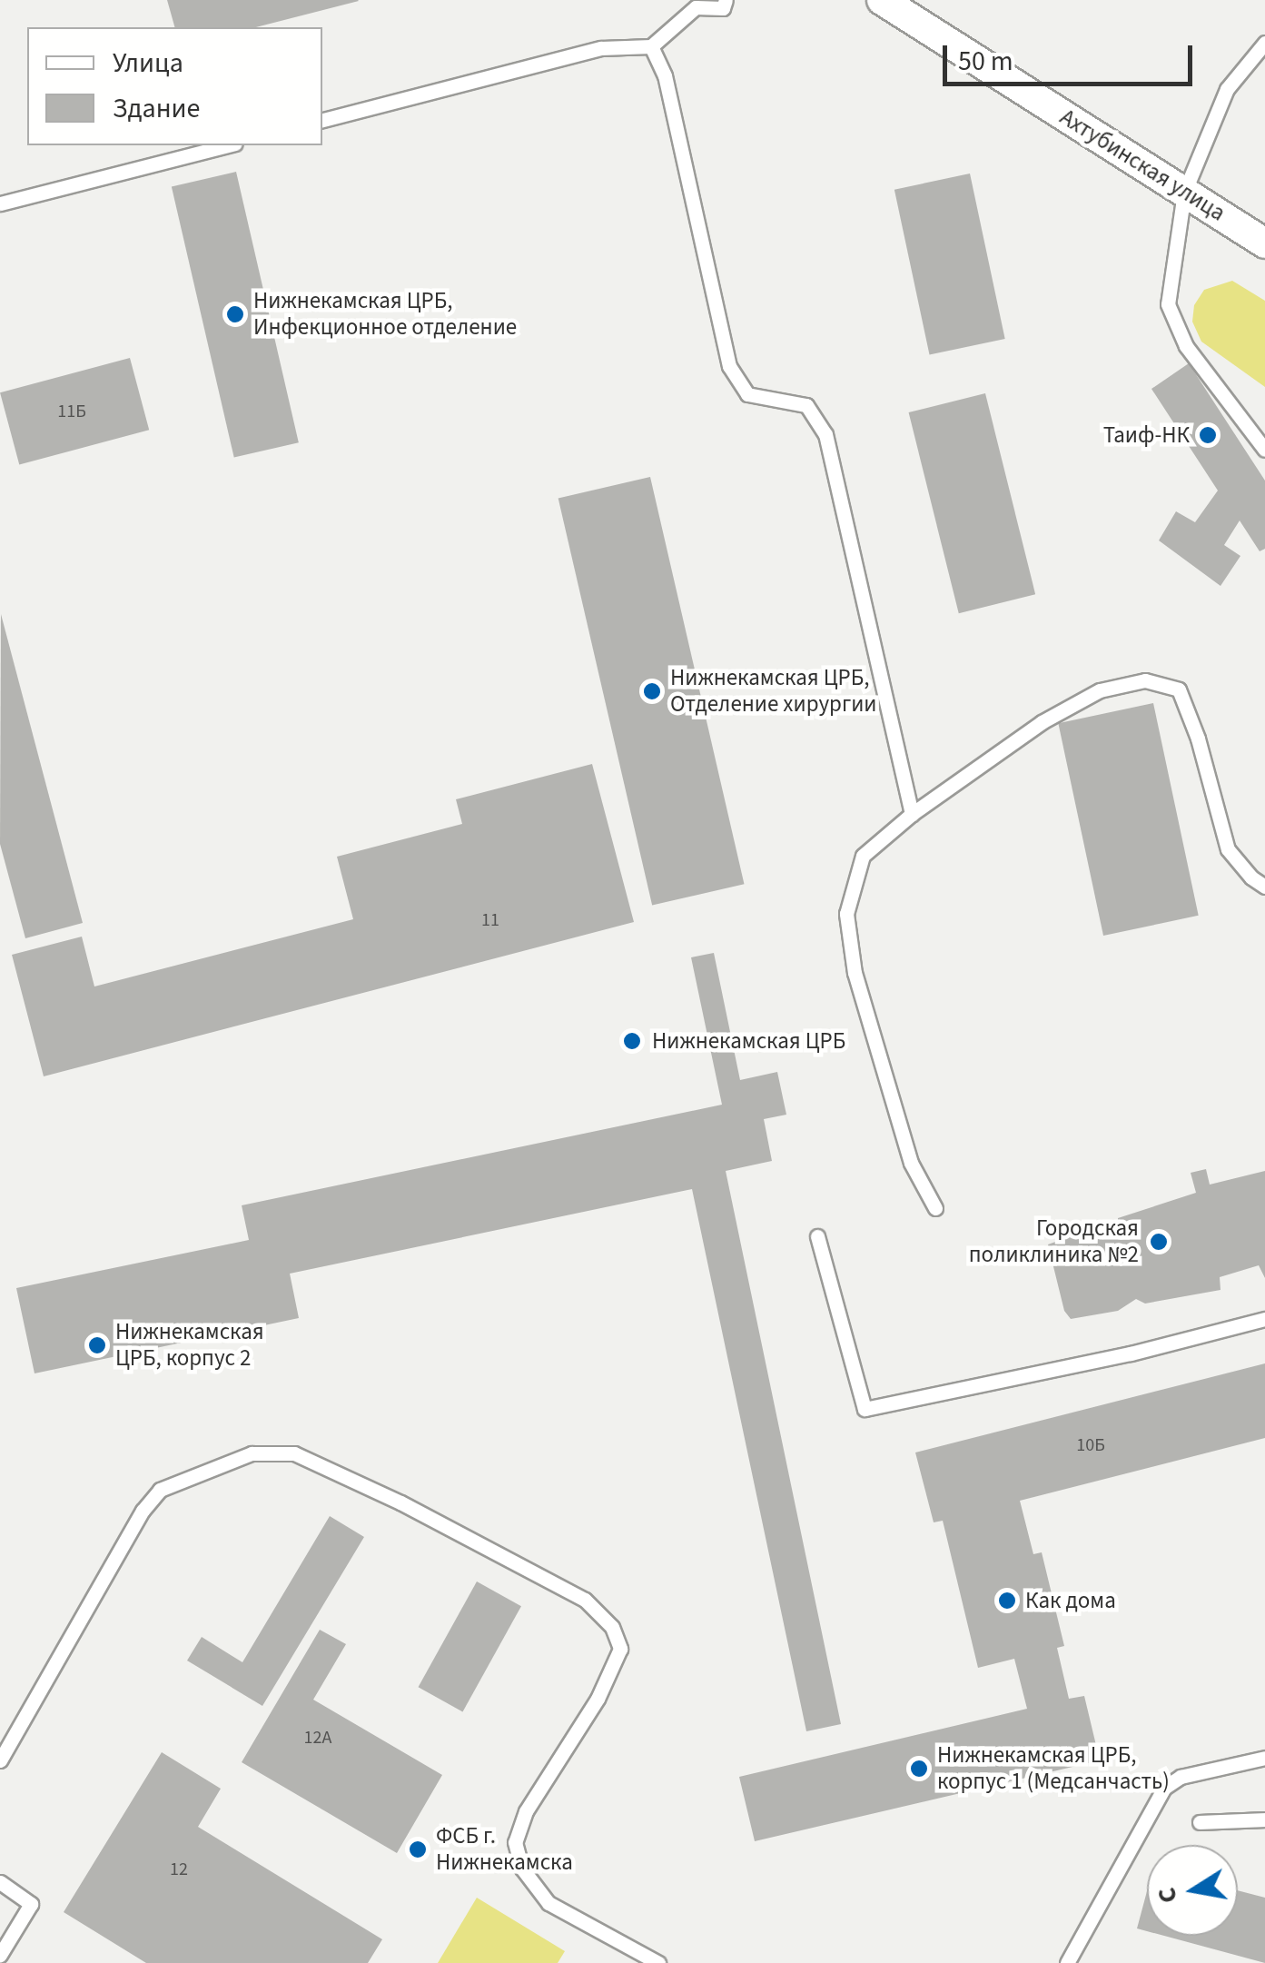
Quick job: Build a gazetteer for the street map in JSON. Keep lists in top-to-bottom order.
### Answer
{
  "streets": {
    "street": ["Ахтубинская улица"]
  },
  "places": [
    "Нижнекамская ЦРБ, Инфекционное отделение",
    "Таиф-НК",
    "Нижнекамская ЦРБ, Отделение хирургии",
    "Нижнекамская ЦРБ",
    "Городская поликлиника №2",
    "Нижнекамская ЦРБ, корпус 2",
    "Как дома",
    "Нижнекамская ЦРБ, корпус 1 (Медсанчасть)",
    "ФСБ г. Нижнекамска"
  ],
  "house_numbers": [
    "11Б",
    "11",
    "10Б",
    "12А",
    "12"
  ],
  "legend": ["Улица", "Здание"],
  "scale_bar": "50 m",
  "north": "left"
}
